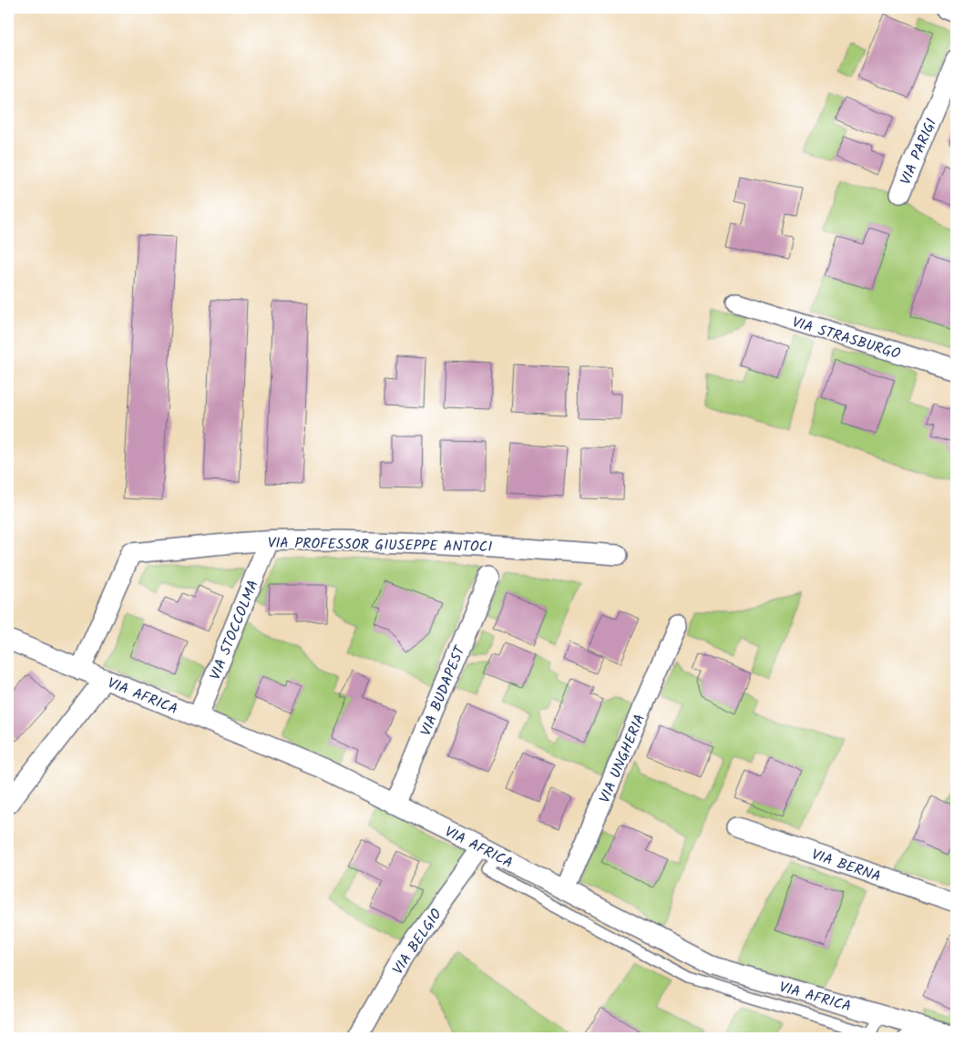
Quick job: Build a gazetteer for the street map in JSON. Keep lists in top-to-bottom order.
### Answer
{
  "streets": {
    "street": [
      "VIA PARIGI",
      "VIA STRASBURGO",
      "VIA PROFESSOR GIUSEPPE ANTOCI",
      "VIA STOCCOLMA",
      "VIA BUDAPEST",
      "VIA AFRICA",
      "VIA UNGHERIA",
      "VIA BERNA",
      "VIA BELGIO"
    ]
  },
  "crossings": [
    ["VIA PROFESSOR GIUSEPPE ANTOCI", "VIA STOCCOLMA"],
    ["VIA PROFESSOR GIUSEPPE ANTOCI", "VIA AFRICA"],
    ["VIA STOCCOLMA", "VIA AFRICA"],
    ["VIA BUDAPEST", "VIA AFRICA"],
    ["VIA AFRICA", "VIA UNGHERIA"],
    ["VIA AFRICA", "VIA BELGIO"]
  ]
}
